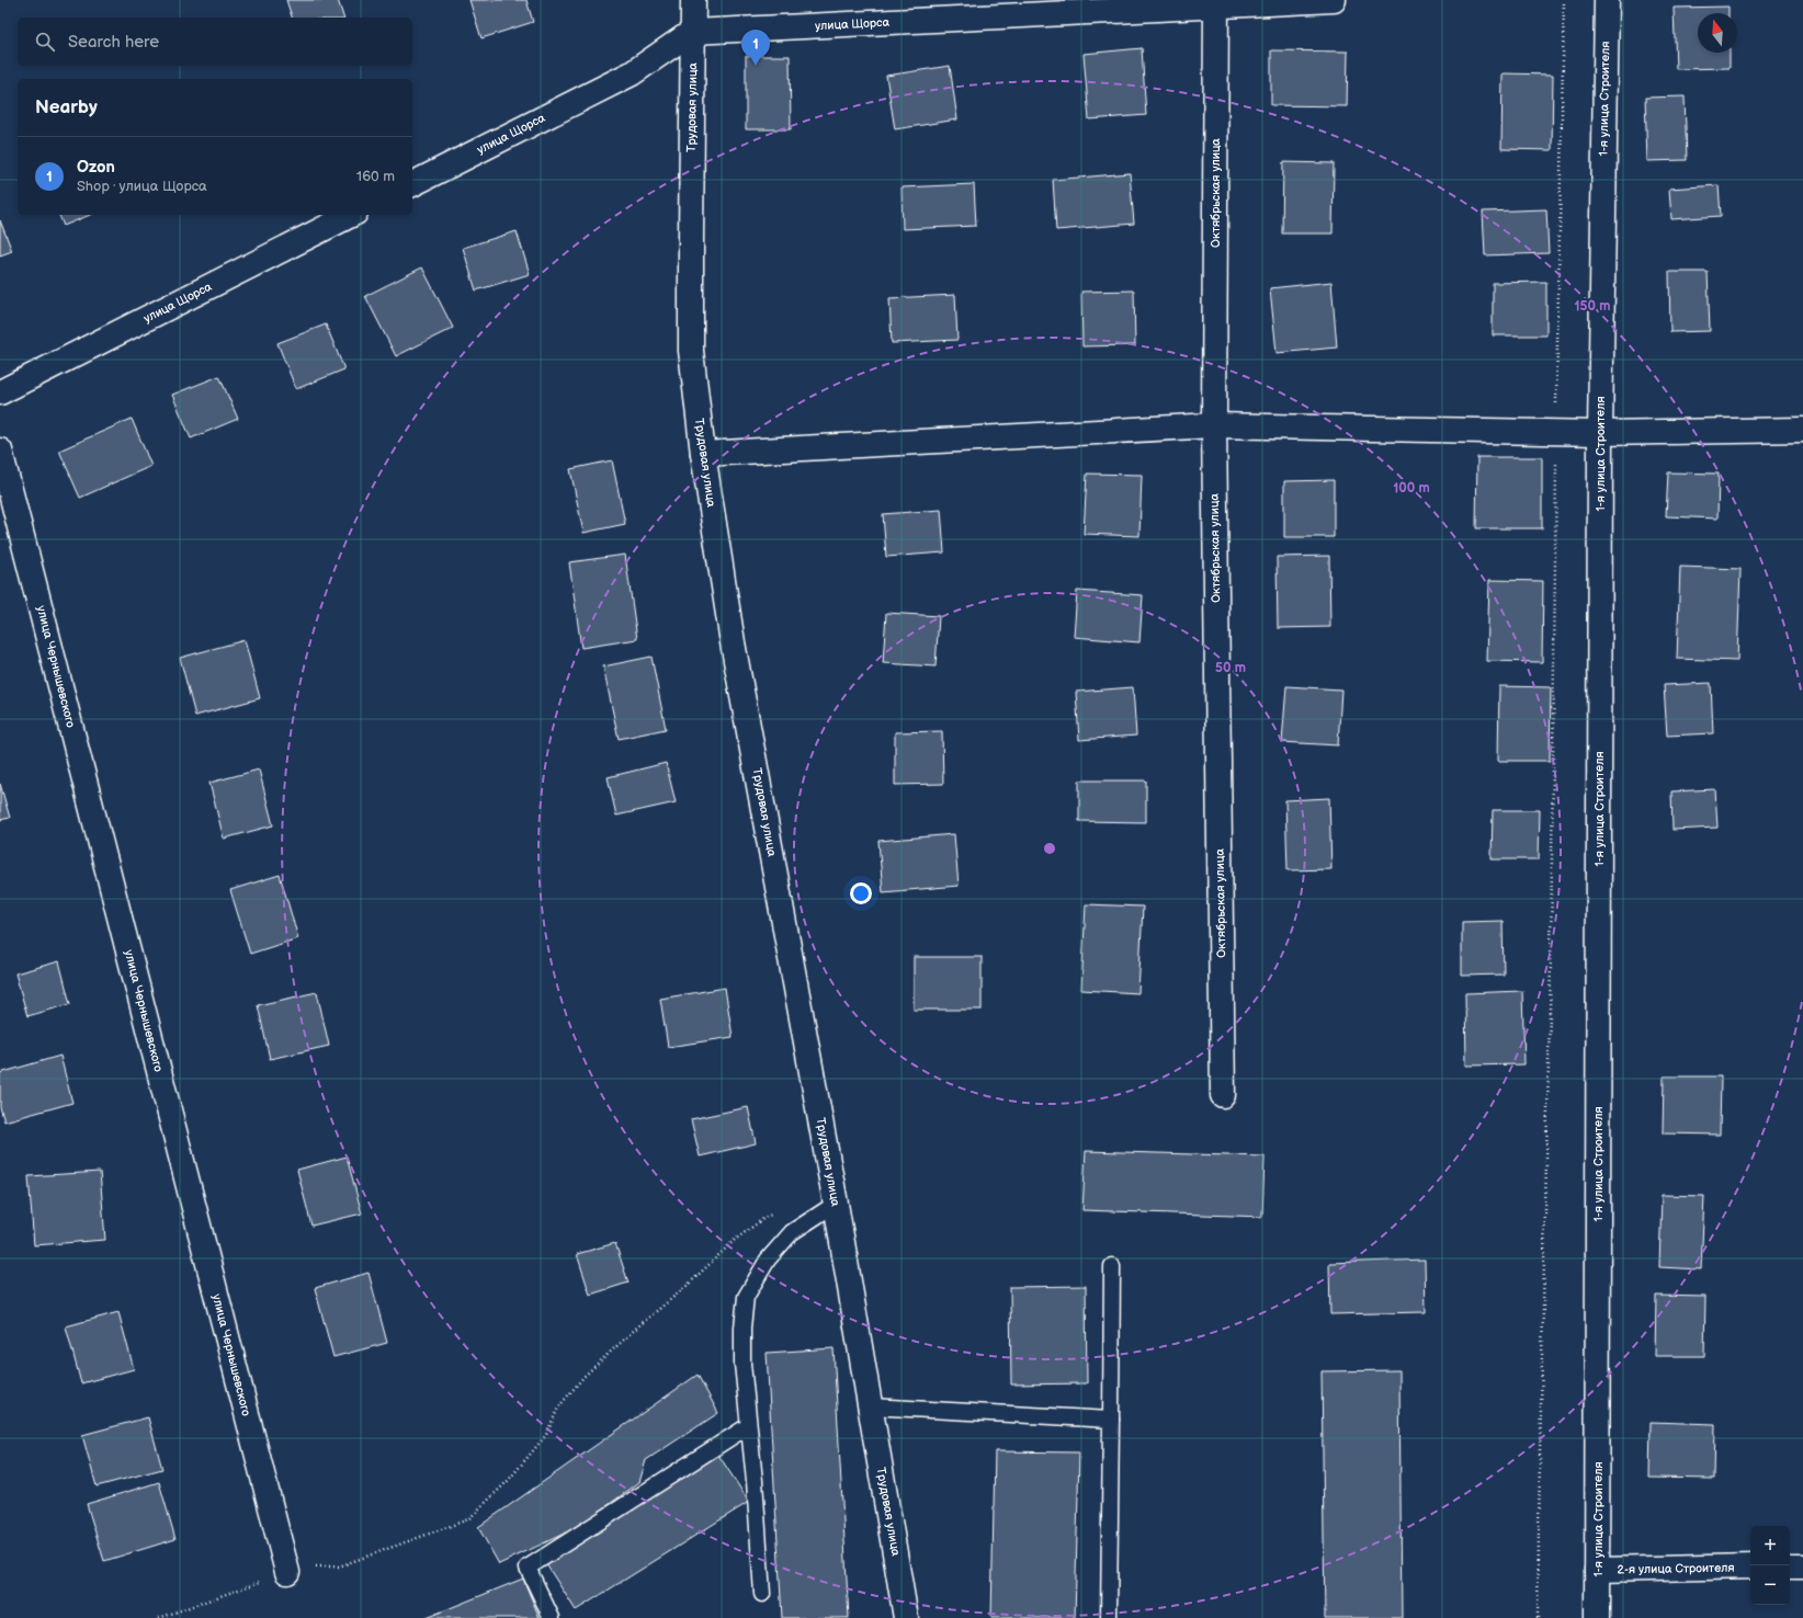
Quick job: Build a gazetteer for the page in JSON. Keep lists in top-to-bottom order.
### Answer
{
  "streets": {
    "street": [
      "улица Щорса",
      "1-я улица Строителя",
      "Трудовая улица",
      "Октябрьская улица",
      "улица Чернышевского",
      "2-я улица Строителя"
    ]
  },
  "crossings": [
    ["улица Щорса", "Трудовая улица"],
    ["улица Щорса", "Октябрьская улица"],
    ["1-я улица Строителя", "2-я улица Строителя"]
  ],
  "north": "top",
  "page": {
    "search": "Search here",
    "pins": "1",
    "heading": "Nearby",
    "list": [
      {
        "mark": "1",
        "name": "Ozon",
        "note": "Shop · улица Щорса",
        "value": "160 m"
      }
    ],
    "map_buttons": ["+", "−"]
  },
  "rings": ["150 m", "100 m", "50 m"]
}
